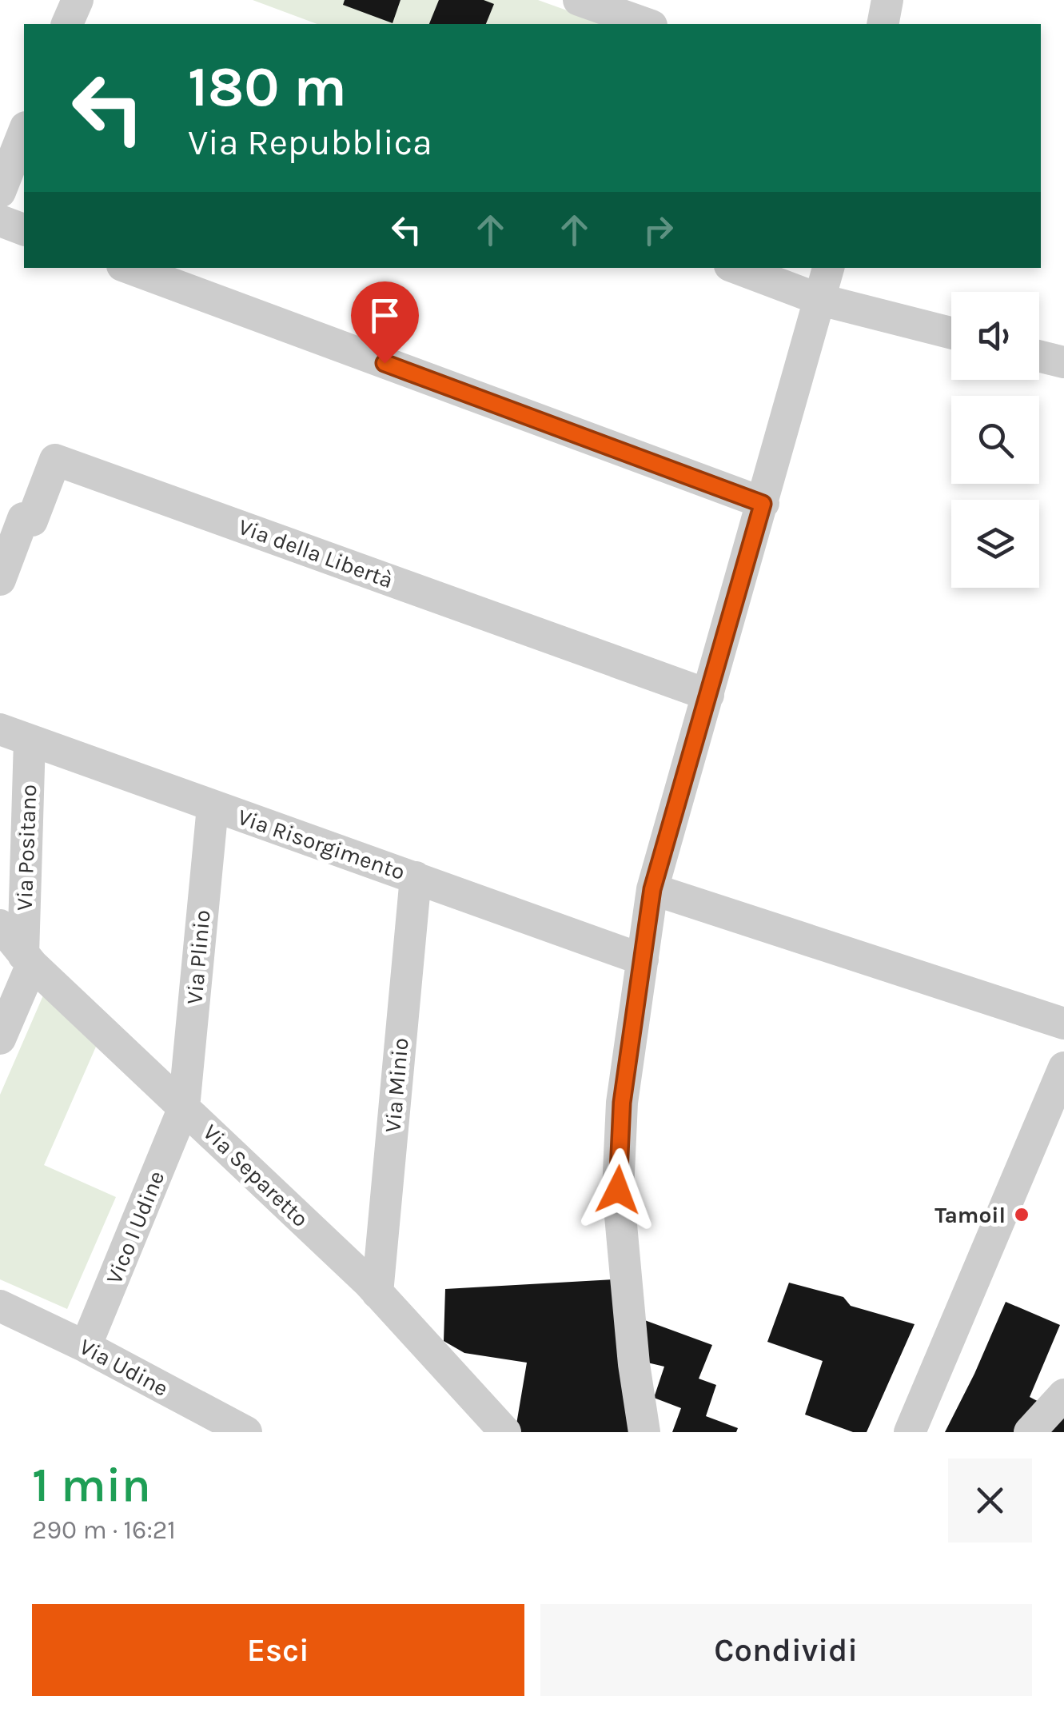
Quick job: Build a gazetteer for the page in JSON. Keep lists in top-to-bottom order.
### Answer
{
  "streets": {
    "street": [
      "Via della Libertà",
      "Via Risorgimento",
      "Via Positano",
      "Via Plinio",
      "Via Minio",
      "Via Separetto",
      "Vico I Udine",
      "Via Udine"
    ]
  },
  "crossings": [
    ["Via Risorgimento", "Via Positano"],
    ["Via Risorgimento", "Via Plinio"],
    ["Via Risorgimento", "Via Minio"],
    ["Via Positano", "Via Separetto"],
    ["Via Plinio", "Via Separetto"],
    ["Via Plinio", "Vico I Udine"],
    ["Via Minio", "Via Separetto"],
    ["Via Separetto", "Vico I Udine"],
    ["Vico I Udine", "Via Udine"]
  ],
  "places": ["Tamoil"],
  "page": {
    "turn": ["180 m", "Via Repubblica"],
    "heading": ["1 min", "290 m · 16:21"],
    "buttons": ["Esci", "Condividi"]
  }
}
